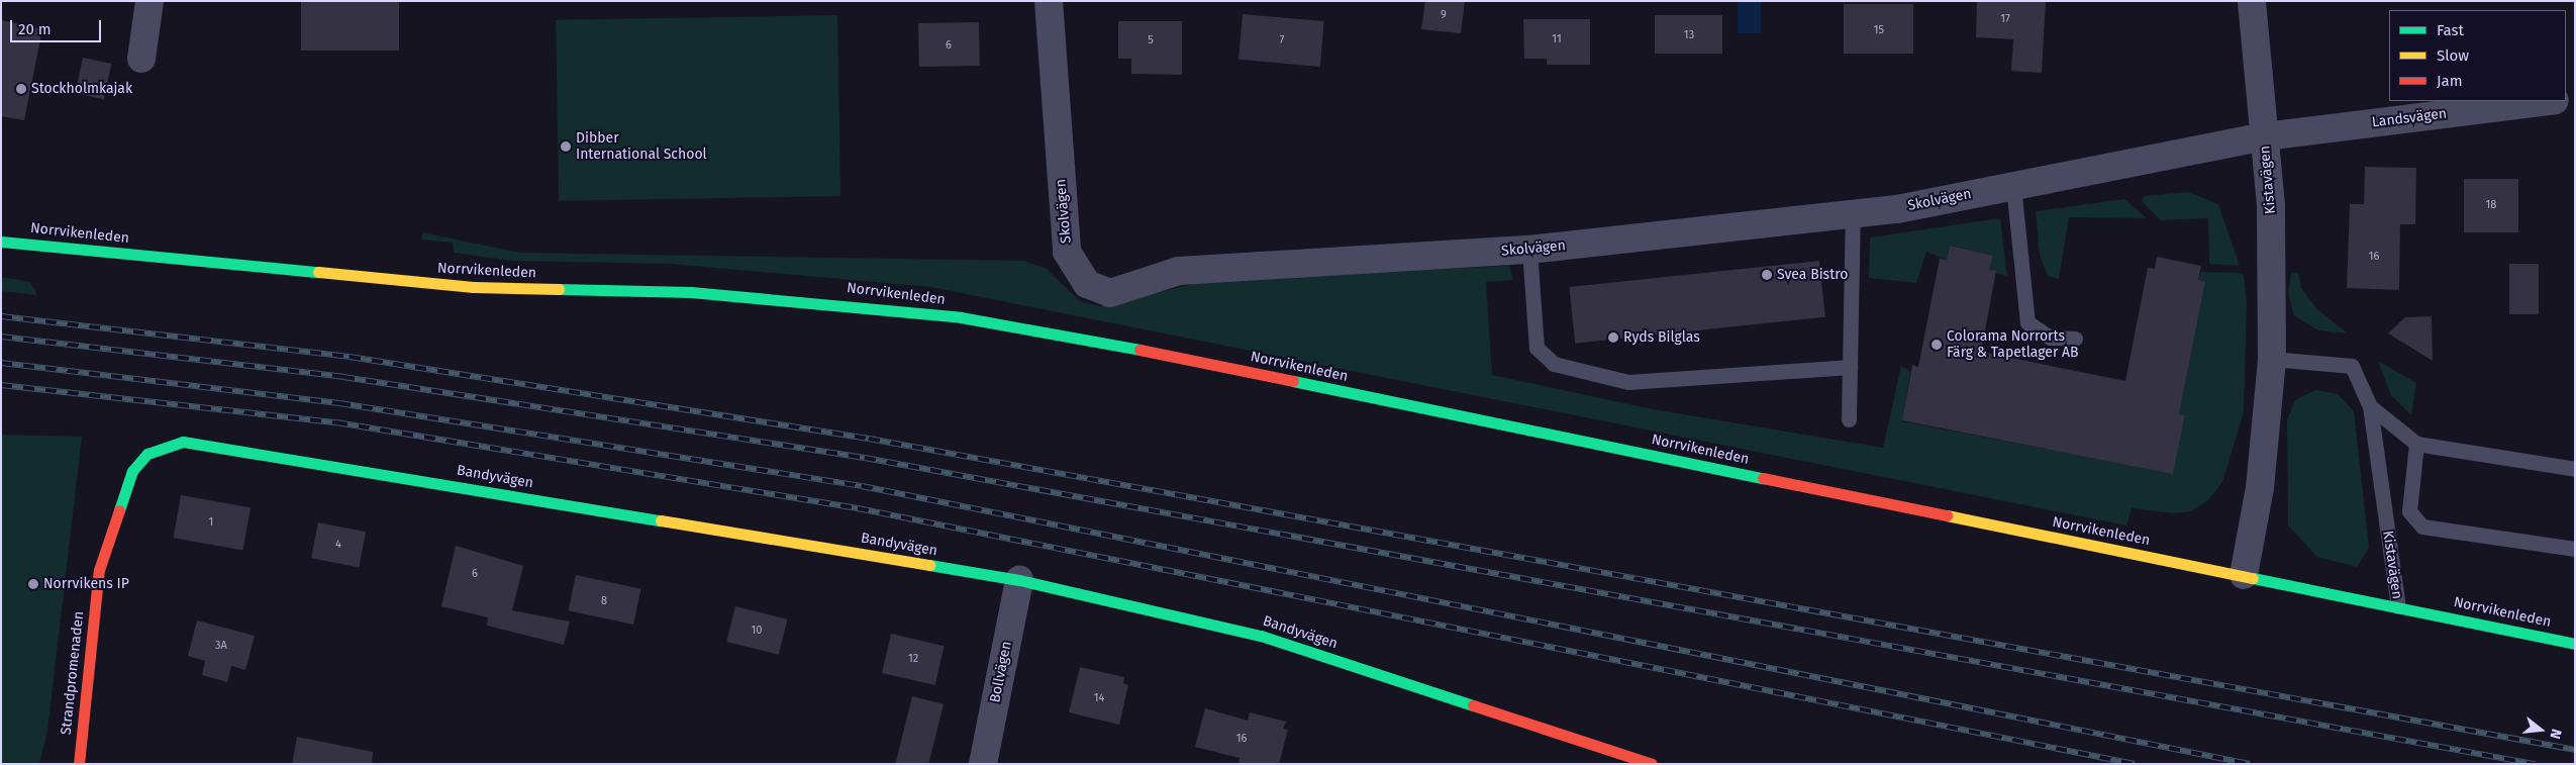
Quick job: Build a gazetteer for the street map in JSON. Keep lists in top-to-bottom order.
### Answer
{
  "streets": {
    "main road": ["Norrvikenleden", "Bandyvägen", "Strandpromenaden"],
    "street": [
      "Landsvägen",
      "Kistavägen",
      "Skolvägen",
      "Bollvägen"
    ]
  },
  "crossings": [
    ["Landsvägen", "Kistavägen"],
    ["Landsvägen", "Skolvägen"],
    ["Kistavägen", "Skolvägen"],
    ["Kistavägen", "Norrvikenleden"],
    ["Bandyvägen", "Bollvägen"],
    ["Bandyvägen", "Strandpromenaden"]
  ],
  "places": [
    "Stockholmkajak",
    "Dibber International School",
    "Svea Bistro",
    "Ryds Bilglas",
    "Colorama Norrorts Färg & Tapetlager AB",
    "Norrvikens IP"
  ],
  "house_numbers": [
    "9",
    "17",
    "15",
    "13",
    "11",
    "5",
    "7",
    "6",
    "18",
    "16",
    "1",
    "4",
    "6",
    "8",
    "10",
    "3A",
    "12",
    "14",
    "16"
  ],
  "legend": ["Fast", "Slow", "Jam"],
  "scale_bar": "20 m",
  "north": "right"
}
